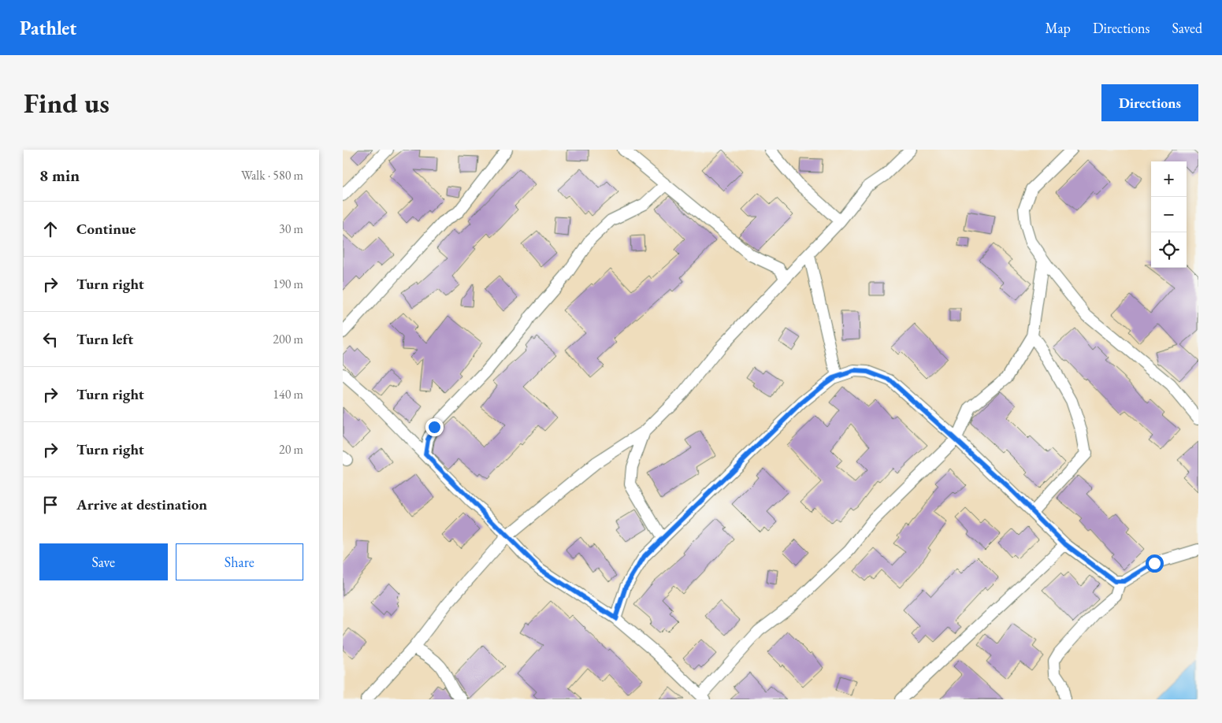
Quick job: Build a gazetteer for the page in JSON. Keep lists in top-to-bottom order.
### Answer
{
  "page": {
    "header": "Pathlet",
    "nav": ["Map", "Directions", "Saved"],
    "buttons": [
      "Directions",
      ["Save", "Share"]
    ],
    "title": "Find us",
    "heading": ["8 min", "Walk · 580 m"],
    "map_buttons": ["+", "−"],
    "list": [
      ["Continue", "30 m"],
      ["Turn right", "190 m"],
      ["Turn left", "200 m"],
      ["Turn right", "140 m"],
      ["Turn right", "20 m"],
      "Arrive at destination"
    ]
  }
}
